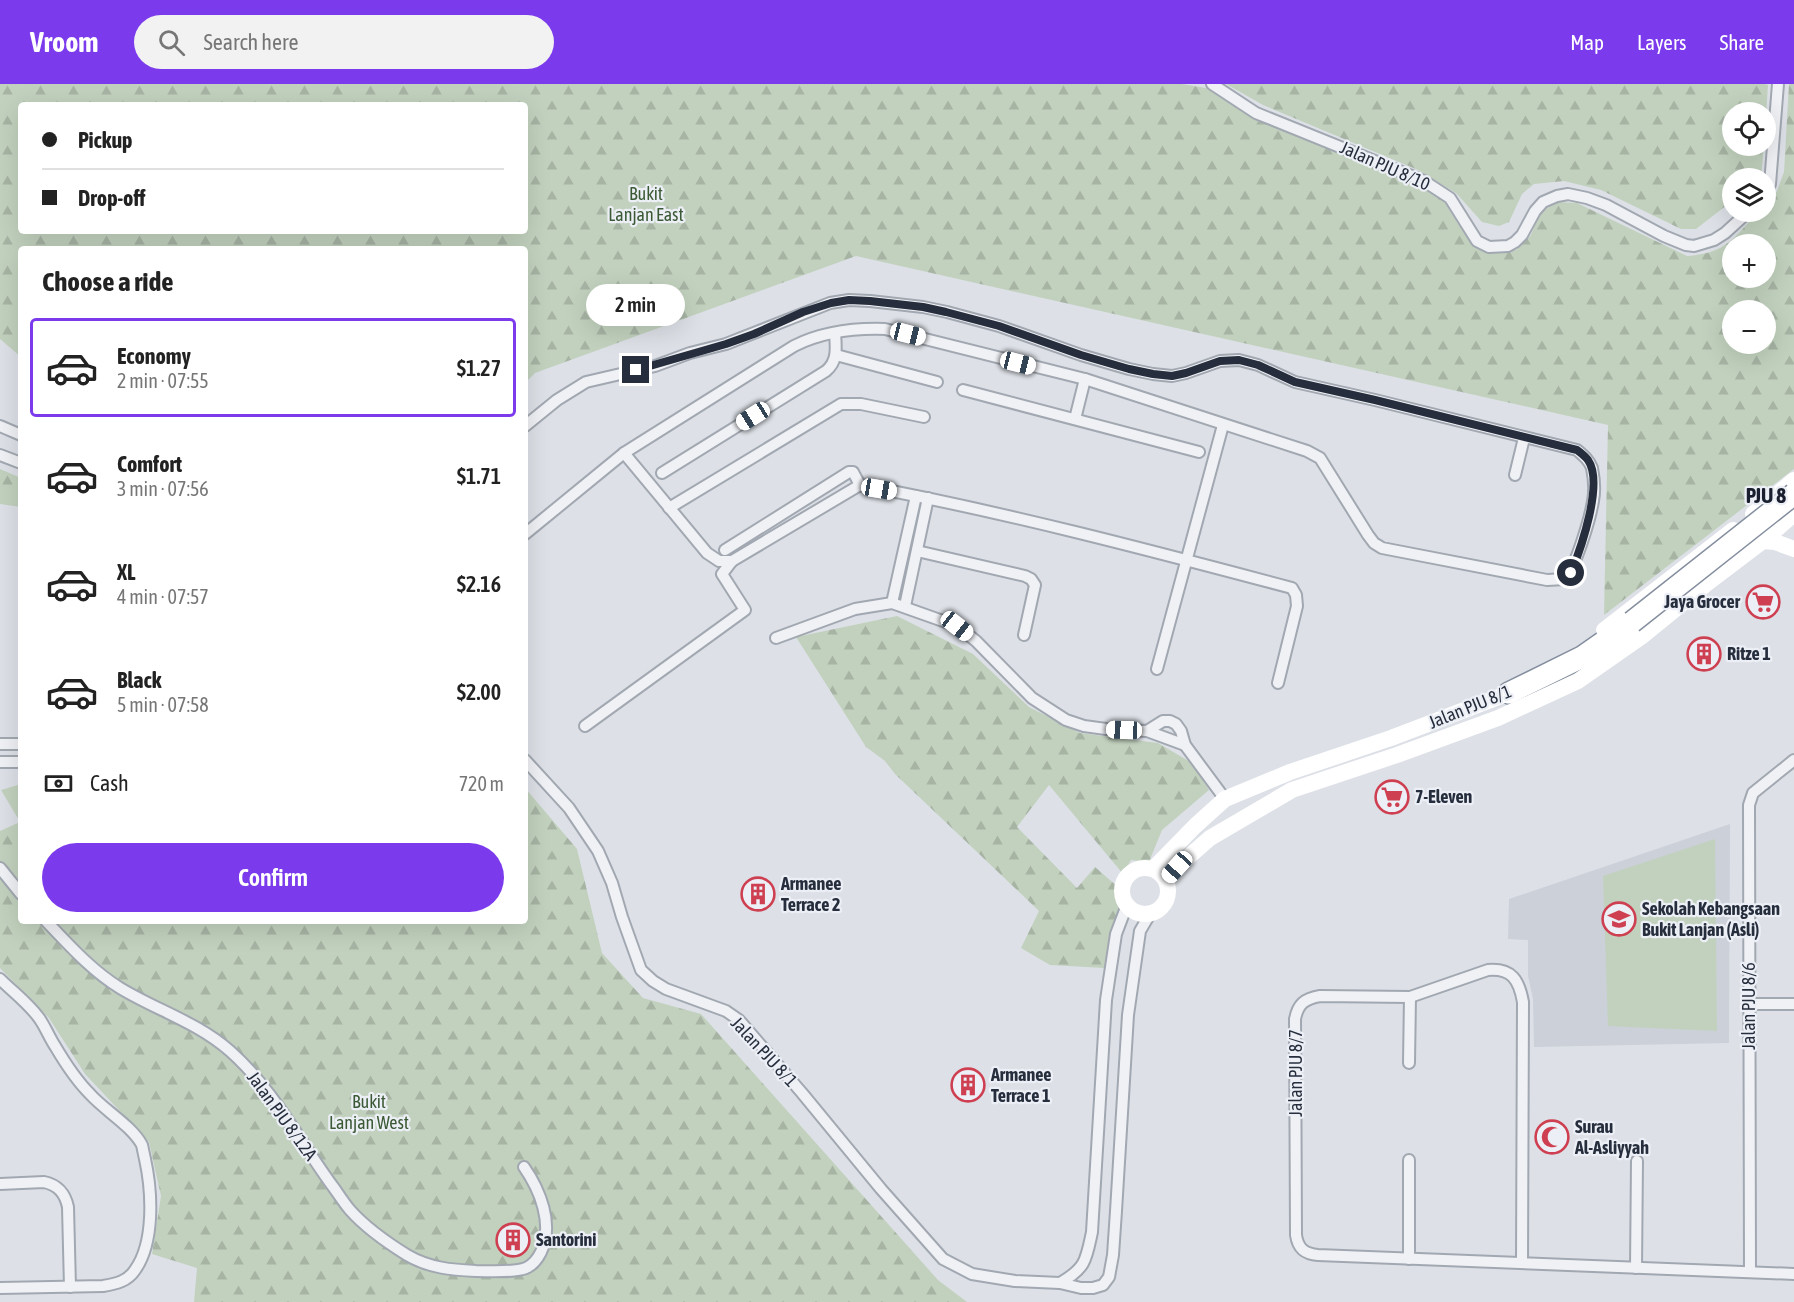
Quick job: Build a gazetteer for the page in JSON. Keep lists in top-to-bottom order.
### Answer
{
  "streets": {
    "main road": ["Jalan PJU 8/1"],
    "street": [
      "Jalan PJU 8/10",
      "Jalan PJU 8/6",
      "Jalan PJU 8/7",
      "Jalan PJU 8/12A"
    ]
  },
  "crossings": [
    ["Jalan PJU 8/6", "Jalan PJU 8/7"]
  ],
  "districts": ["PJU 8"],
  "parks": ["Bukit Lanjan East", "Bukit Lanjan West"],
  "places": {
    "supermarket": ["Jaya Grocer", "7-Eleven"],
    "building": [
      "Ritze 1",
      "Armanee Terrace 2",
      "Armanee Terrace 1",
      "Santorini"
    ],
    "school or university": ["Sekolah Kebangsaan Bukit Lanjan (Asli)"],
    "mosque": ["Surau Al-Asliyyah"]
  },
  "page": {
    "header": "Vroom",
    "search": "Search here",
    "nav": ["Map", "Layers", "Share"],
    "map_buttons": ["+", "−"],
    "banner": ["Pickup", "Drop-off"],
    "heading": "Choose a ride",
    "bubble": "2 min",
    "list": [
      {
        "name": "Economy",
        "note": "2 min · 07:55",
        "value": "$1.27"
      },
      {
        "name": "Comfort",
        "note": "3 min · 07:56",
        "value": "$1.71"
      },
      {
        "name": "XL",
        "note": "4 min · 07:57",
        "value": "$2.16"
      },
      {
        "name": "Black",
        "note": "5 min · 07:58",
        "value": "$2.00"
      }
    ],
    "pay": ["Cash", "720 m"],
    "buttons": "Confirm"
  }
}
